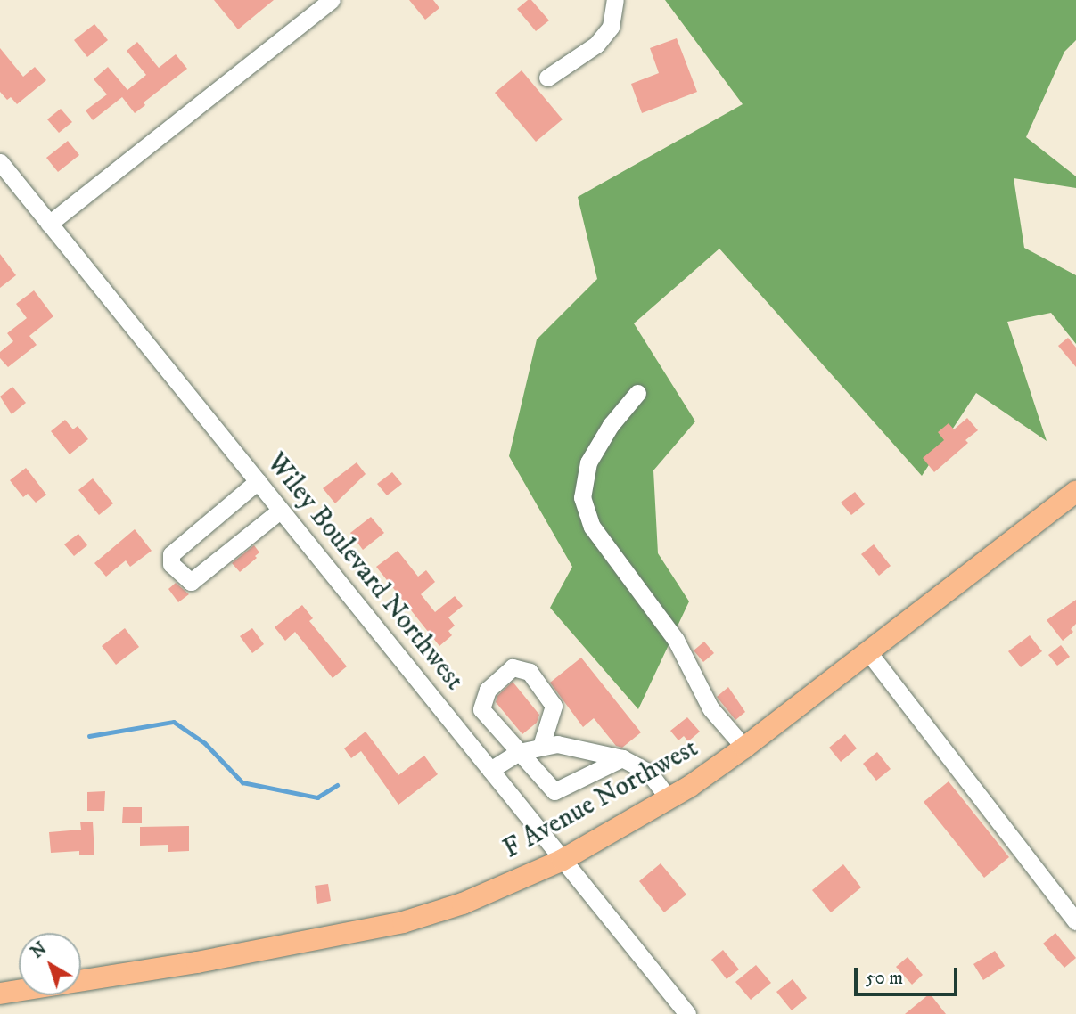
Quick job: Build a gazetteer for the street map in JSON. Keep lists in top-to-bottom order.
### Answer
{
  "streets": {
    "main road": ["F Avenue Northwest"],
    "street": ["Wiley Boulevard Northwest"]
  },
  "crossings": [
    ["Wiley Boulevard Northwest", "F Avenue Northwest"]
  ],
  "scale_bar": "50 m",
  "north": "top left"
}
